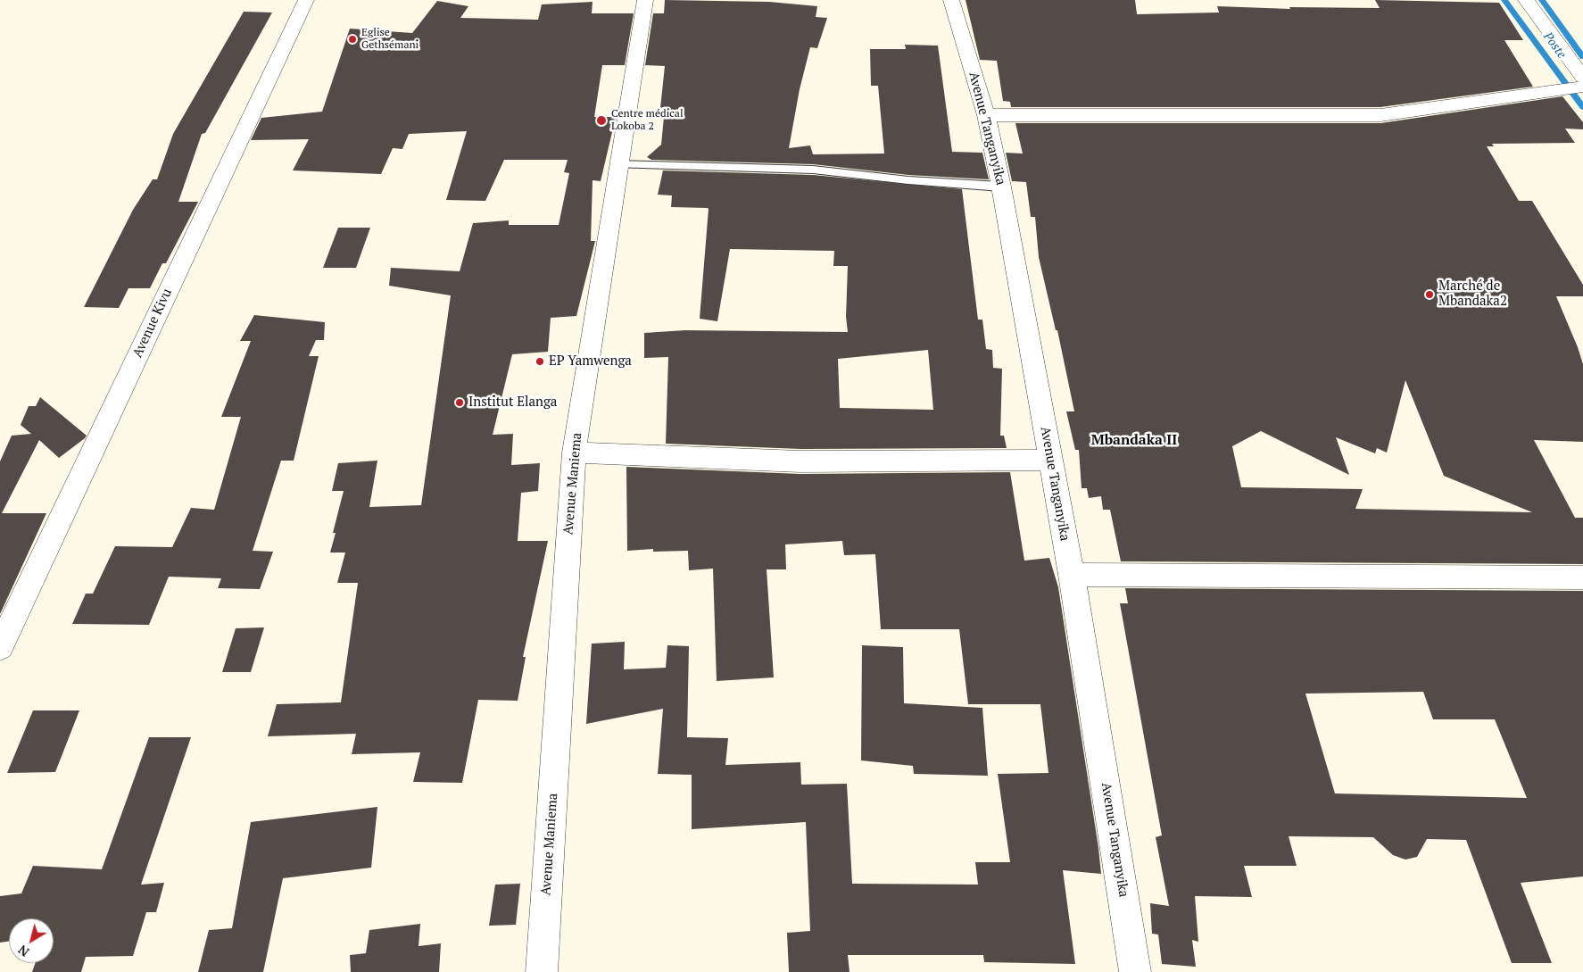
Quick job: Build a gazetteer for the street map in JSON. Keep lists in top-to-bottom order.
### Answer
{
  "streets": {
    "street": ["Avenue Tanganyika", "Avenue Kivu", "Avenue Maniema"]
  },
  "districts": ["Mbandaka II"],
  "water": ["Poste"],
  "places": [
    "Eglise Gethsémani",
    "Centre médical Lokoba 2",
    "Marché de Mbandaka2",
    "EP Yamwenga",
    "Institut Elanga"
  ],
  "north": "bottom left"
}
